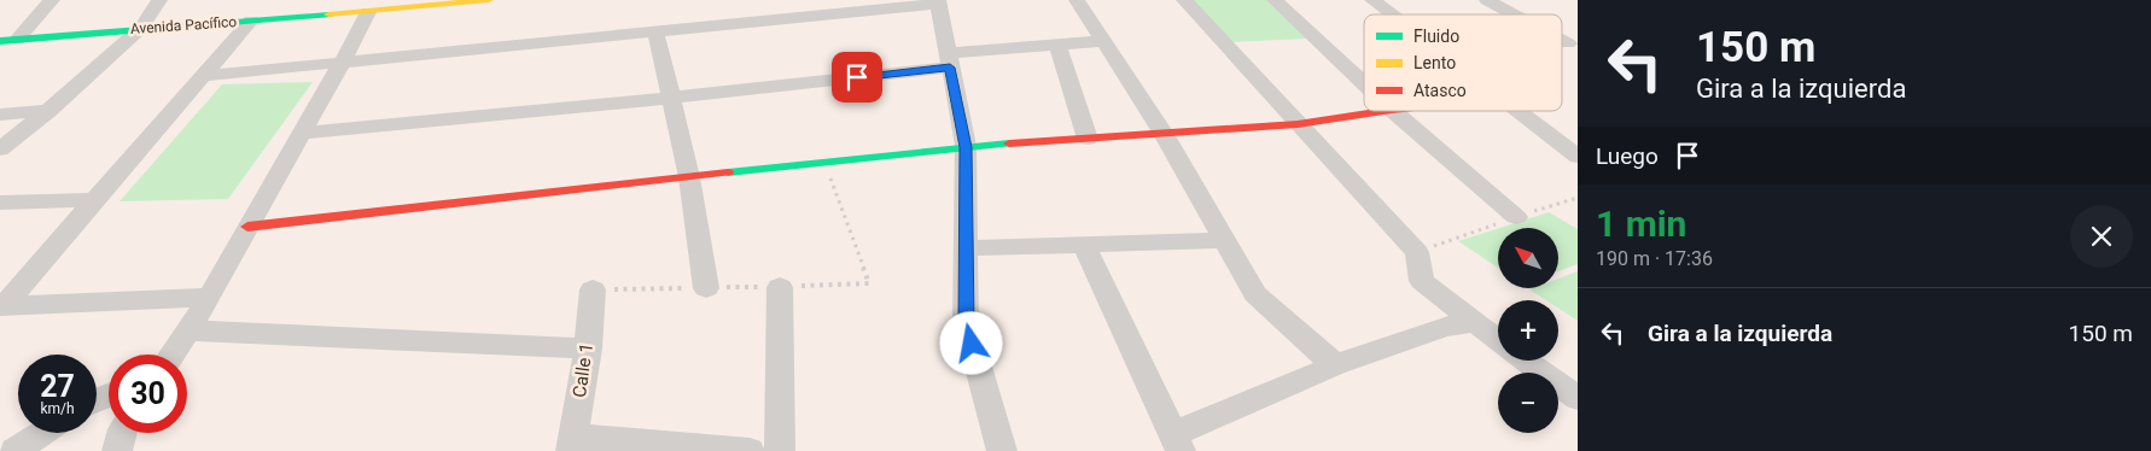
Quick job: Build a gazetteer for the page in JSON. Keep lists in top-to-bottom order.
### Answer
{
  "streets": {
    "street": ["Avenida Pacífico", "Calle 1"]
  },
  "legend": ["Fluido", "Lento", "Atasco"],
  "north": "top left",
  "page": {
    "turn": ["150 m", "Gira a la izquierda"],
    "then": "Luego",
    "heading": ["1 min", "190 m · 17:36"],
    "map_buttons": ["+", "−"],
    "list": [
      {
        "name": "Gira a la izquierda",
        "value": "150 m"
      }
    ],
    "speed": "27 km/h",
    "limit": "30"
  }
}
